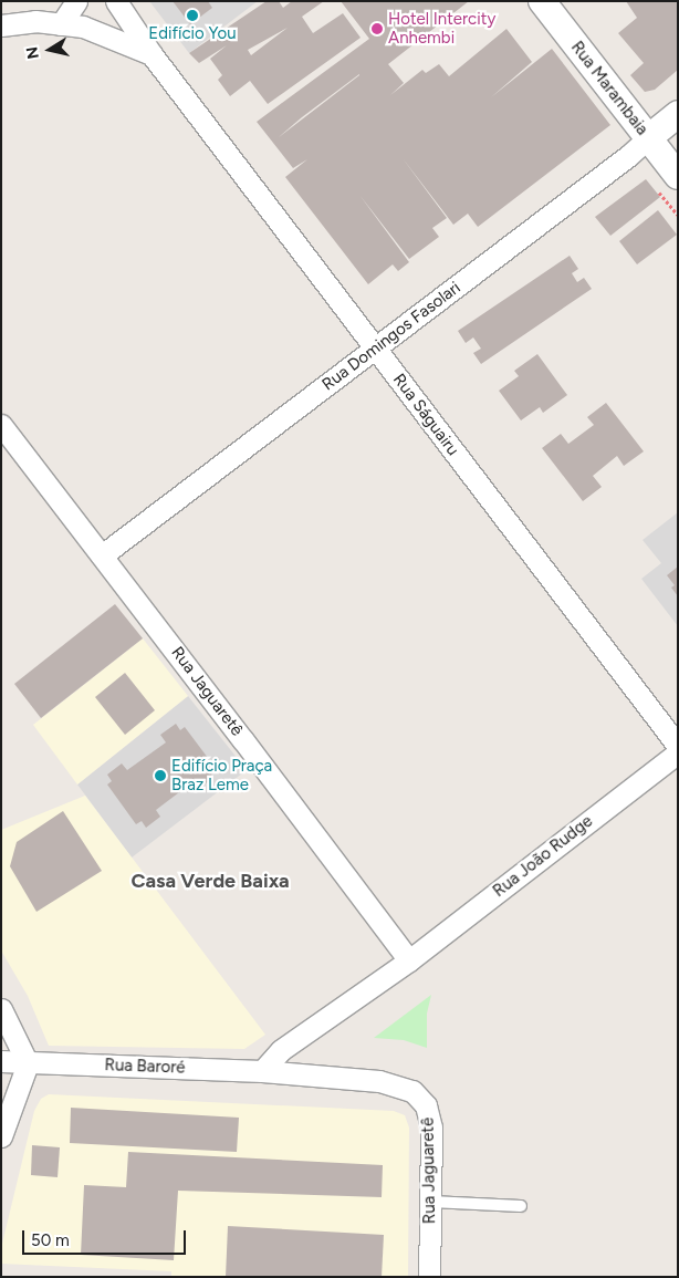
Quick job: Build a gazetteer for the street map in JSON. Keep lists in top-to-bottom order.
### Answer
{
  "streets": {
    "street": [
      "Rua Marambaia",
      "Rua Domingos Fasolari",
      "Rua Ságuairu",
      "Rua Jaguaretê",
      "Rua João Rudge",
      "Rua Baroré"
    ]
  },
  "crossings": [
    ["Rua Marambaia", "Rua Domingos Fasolari"],
    ["Rua Domingos Fasolari", "Rua Ságuairu"],
    ["Rua Domingos Fasolari", "Rua Jaguaretê"],
    ["Rua Jaguaretê", "Rua João Rudge"],
    ["Rua Jaguaretê", "Rua Baroré"],
    ["Rua João Rudge", "Rua Baroré"]
  ],
  "districts": ["Casa Verde Baixa"],
  "places": ["Edifício You", "Hotel Intercity Anhembi", "Edifício Praça Braz Leme"],
  "scale_bar": "50 m",
  "north": "left"
}
